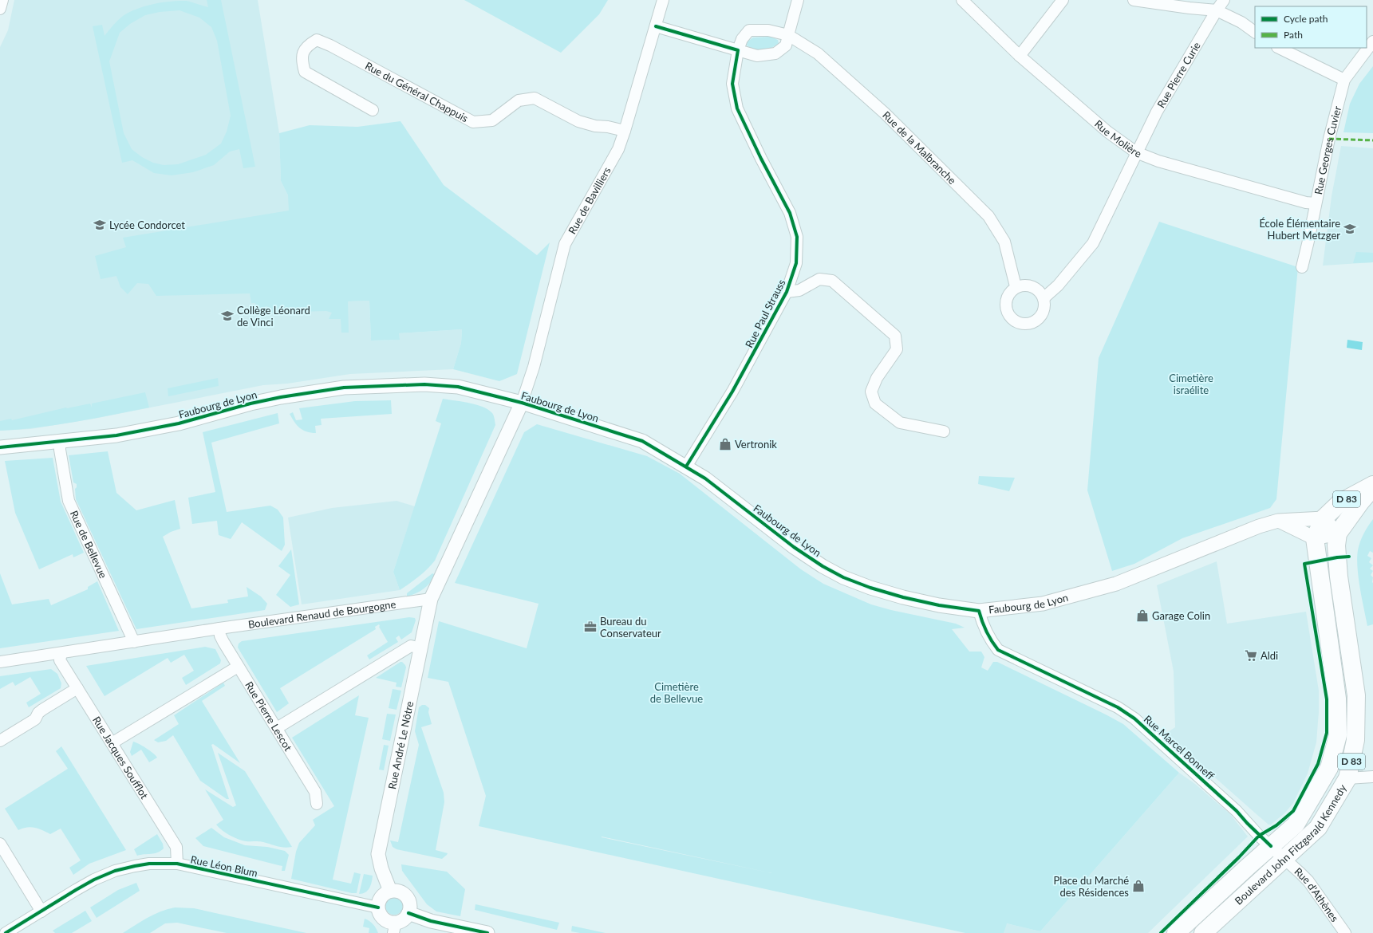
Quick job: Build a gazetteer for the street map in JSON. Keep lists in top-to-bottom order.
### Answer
{
  "streets": {
    "main road": ["D 83", "Boulevard John Fitzgerald Kennedy"],
    "street": [
      "Rue Pierre Curie",
      "Rue du Général Chappuis",
      "Rue Molière",
      "Rue de la Malbranche",
      "Rue Georges Cuvier",
      "Rue de Bavilliers",
      "Rue Paul Strauss",
      "Faubourg de Lyon",
      "Rue de Bellevue",
      "Boulevard Renaud de Bourgogne",
      "Rue Pierre Lescot",
      "Rue André Le Nôtre",
      "Rue Marcel Bonneff",
      "Rue Jacques Soufflot",
      "Rue Léon Blum",
      "Rue d'Athènes"
    ]
  },
  "crossings": [
    ["Rue Pierre Curie", "Rue Molière"],
    ["Rue du Général Chappuis", "Rue de Bavilliers"],
    ["Rue Molière", "Rue Georges Cuvier"],
    ["Rue de la Malbranche", "Rue Paul Strauss"],
    ["Rue de Bavilliers", "Faubourg de Lyon"],
    ["Rue Paul Strauss", "Faubourg de Lyon"],
    ["Faubourg de Lyon", "D 83"],
    ["Faubourg de Lyon", "Rue de Bellevue"],
    ["Faubourg de Lyon", "Rue Marcel Bonneff"],
    ["D 83", "Boulevard John Fitzgerald Kennedy"],
    ["Rue de Bellevue", "Boulevard Renaud de Bourgogne"],
    ["Boulevard Renaud de Bourgogne", "Rue Pierre Lescot"],
    ["Boulevard Renaud de Bourgogne", "Rue André Le Nôtre"],
    ["Boulevard Renaud de Bourgogne", "Rue Jacques Soufflot"],
    ["Rue André Le Nôtre", "Rue Léon Blum"],
    ["Rue Marcel Bonneff", "Boulevard John Fitzgerald Kennedy"],
    ["Rue Marcel Bonneff", "Rue d'Athènes"],
    ["Rue Jacques Soufflot", "Rue Léon Blum"],
    ["Boulevard John Fitzgerald Kennedy", "Rue d'Athènes"]
  ],
  "parks": ["Cimetière israélite", "Cimetière de Bellevue"],
  "places": {
    "school or university": ["Lycée Condorcet", "École Élémentaire Hubert Metzger", "Collège Léonard de Vinci"],
    "shop": ["Vertronik", "Garage Colin", "Place du Marché des Résidences"],
    "office": ["Bureau du Conservateur"],
    "supermarket": ["Aldi"]
  },
  "legend": ["Cycle path", "Path"]
}
